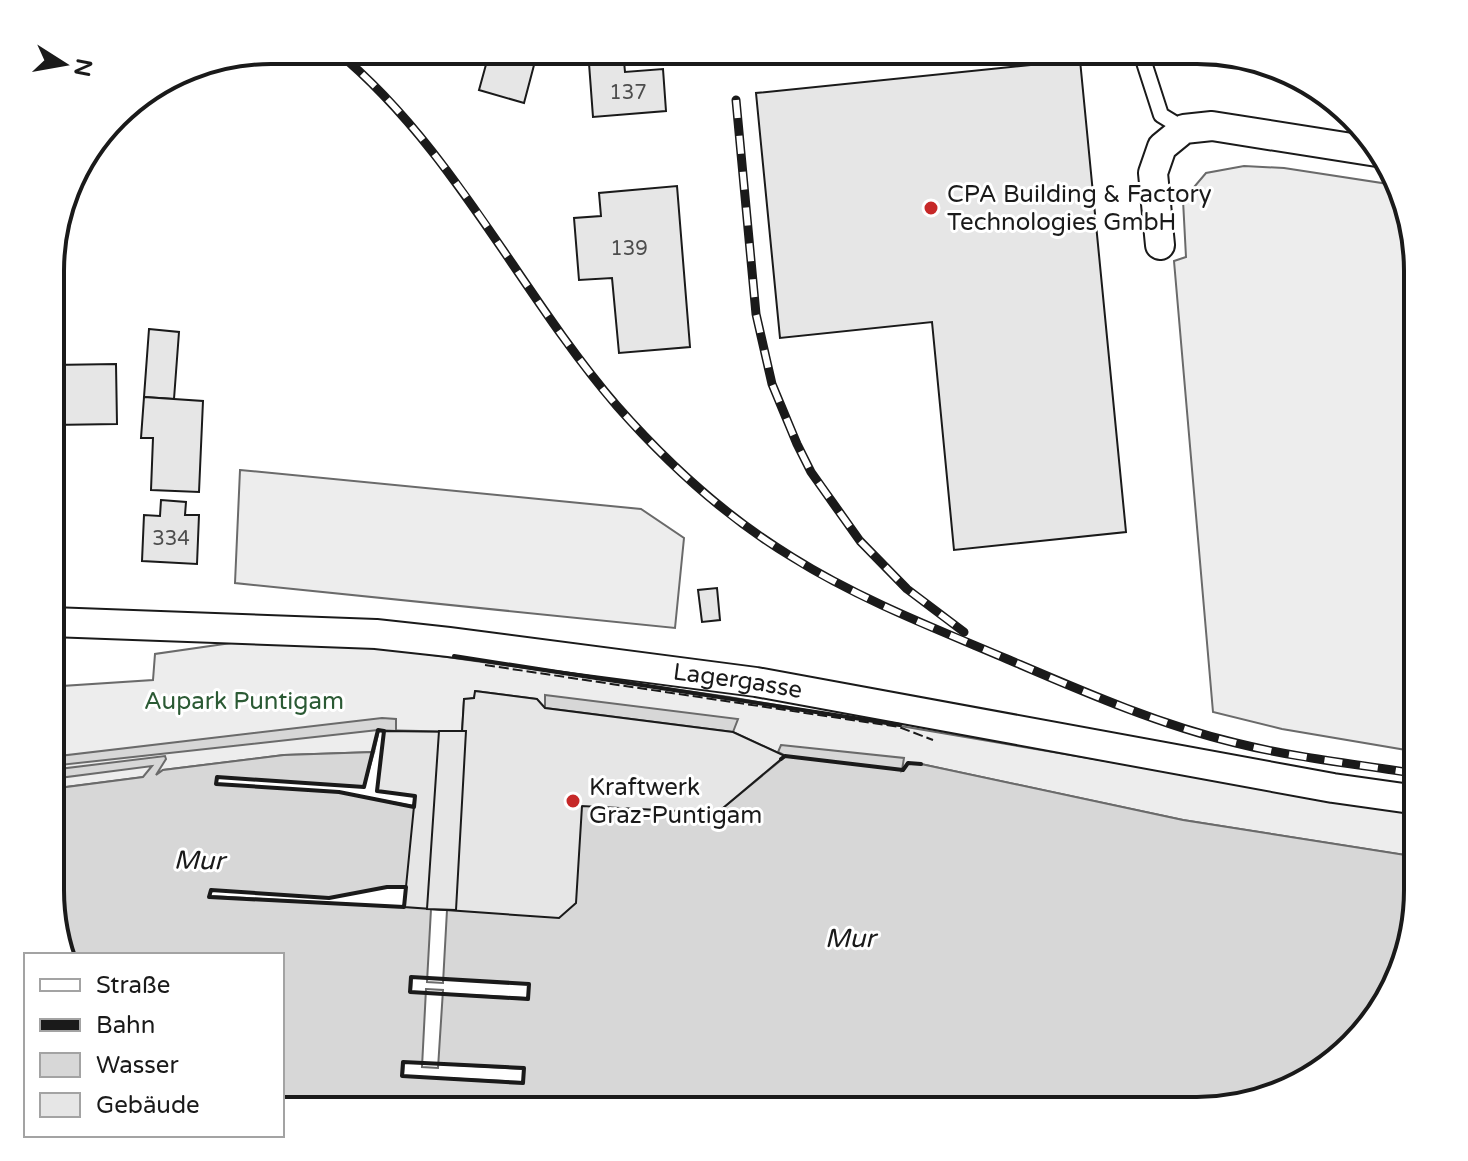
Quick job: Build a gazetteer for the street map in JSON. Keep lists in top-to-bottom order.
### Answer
{
  "streets": {
    "street": ["Lagergasse"]
  },
  "water": ["Mur"],
  "parks": ["Aupark Puntigam"],
  "places": ["CPA Building & Factory Technologies GmbH", "Kraftwerk Graz-Puntigam"],
  "house_numbers": ["137", "139", "334"],
  "legend": [
    "Straße",
    "Bahn",
    "Wasser",
    "Gebäude"
  ],
  "north": "right"
}
